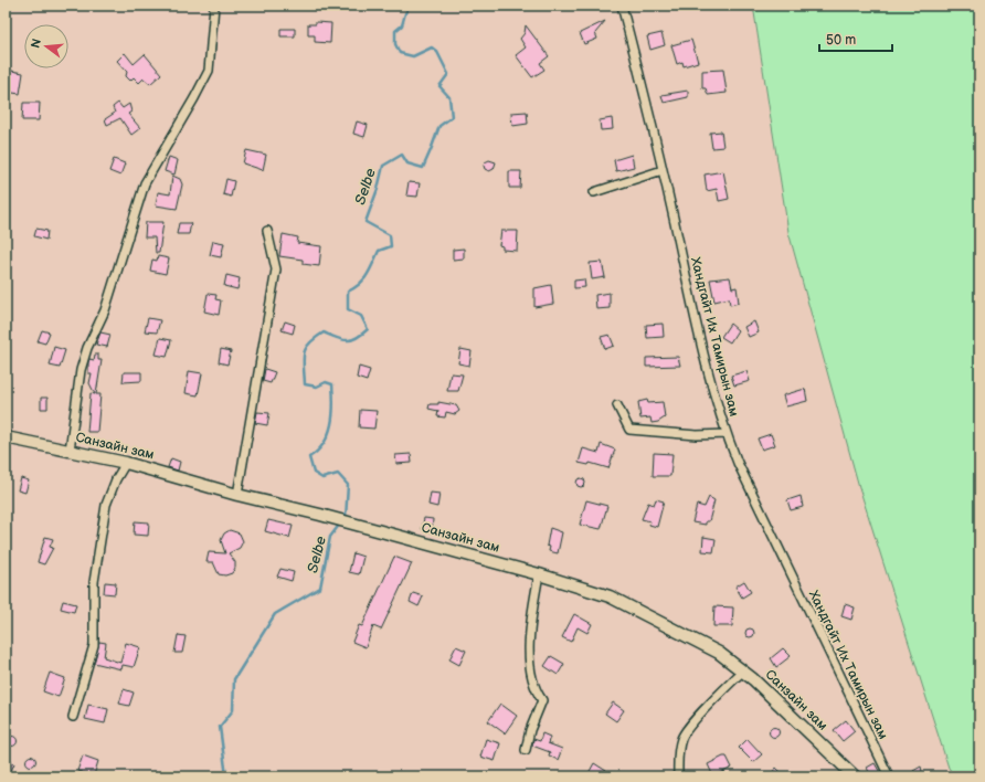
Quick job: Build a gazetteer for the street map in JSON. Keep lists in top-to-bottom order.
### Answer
{
  "streets": {
    "main road": ["Санзайн зам"],
    "street": ["Хандгайт Их Тамирын зам"]
  },
  "water": ["Selbe"],
  "scale_bar": "50 m",
  "north": "left"
}
